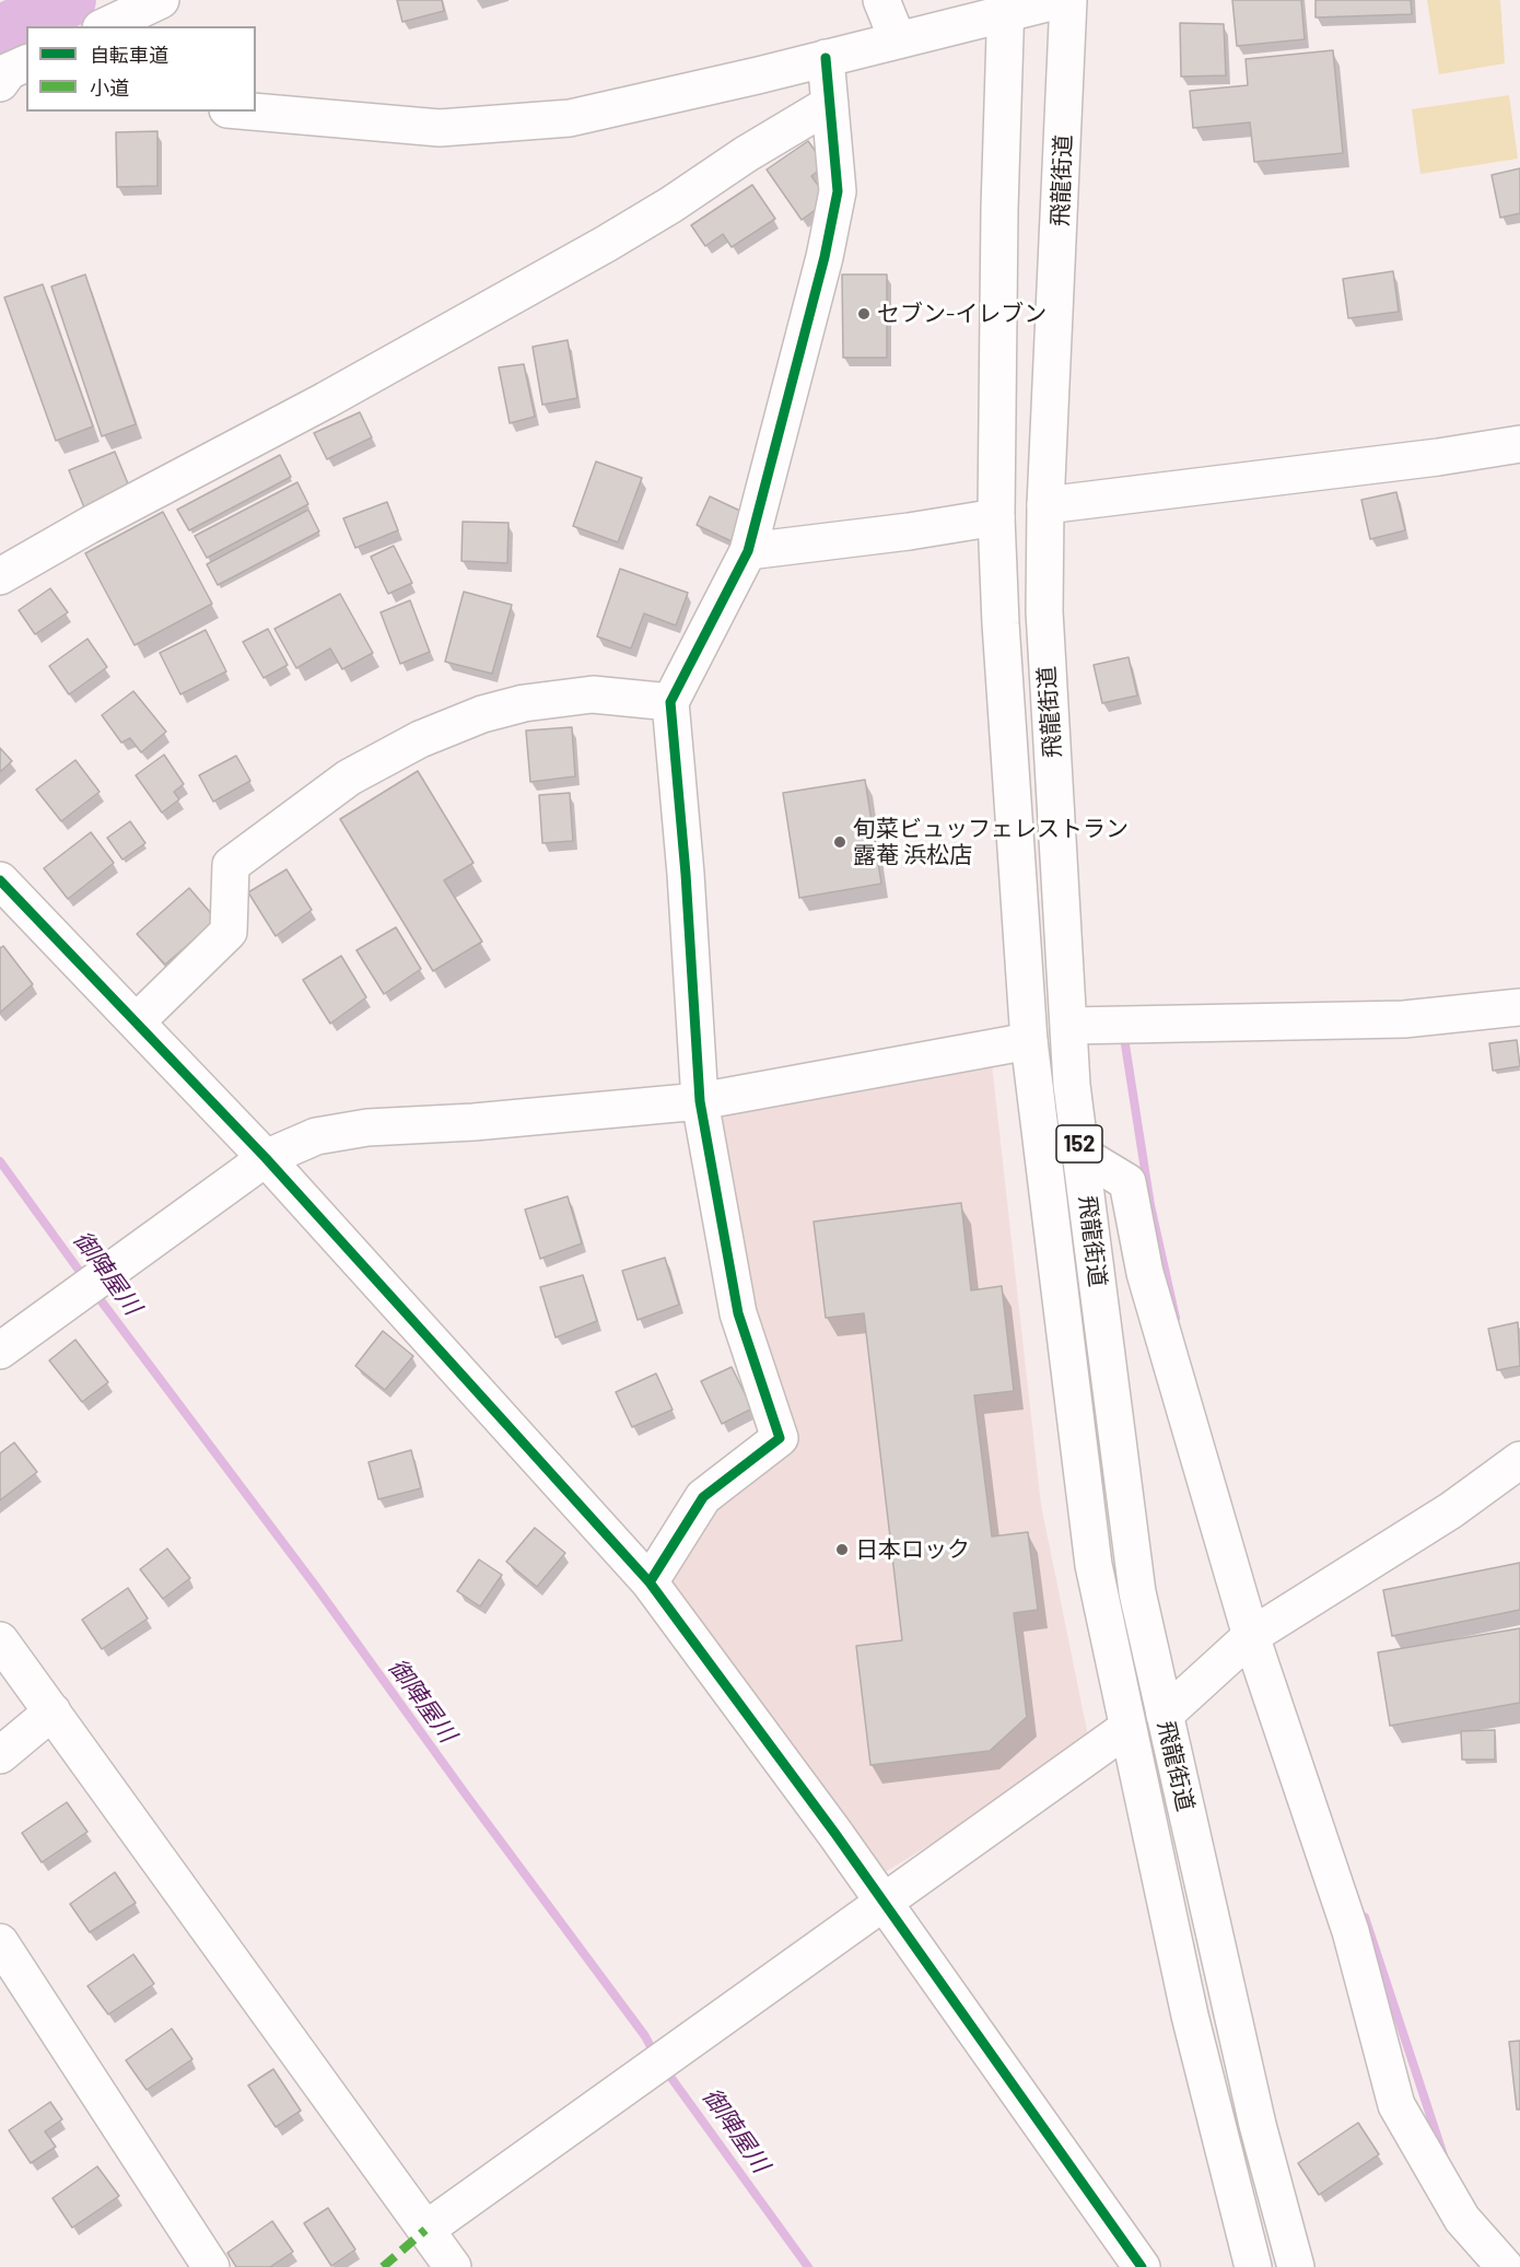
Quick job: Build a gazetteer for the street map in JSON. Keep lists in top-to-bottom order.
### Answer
{
  "streets": {
    "main road": ["飛龍街道", "152"]
  },
  "water": ["御陣屋川"],
  "places": ["セブン-イレブン", "旬菜ビュッフェレストラン 露菴 浜松店", "日本ロック"],
  "legend": ["自転車道", "小道"]
}
